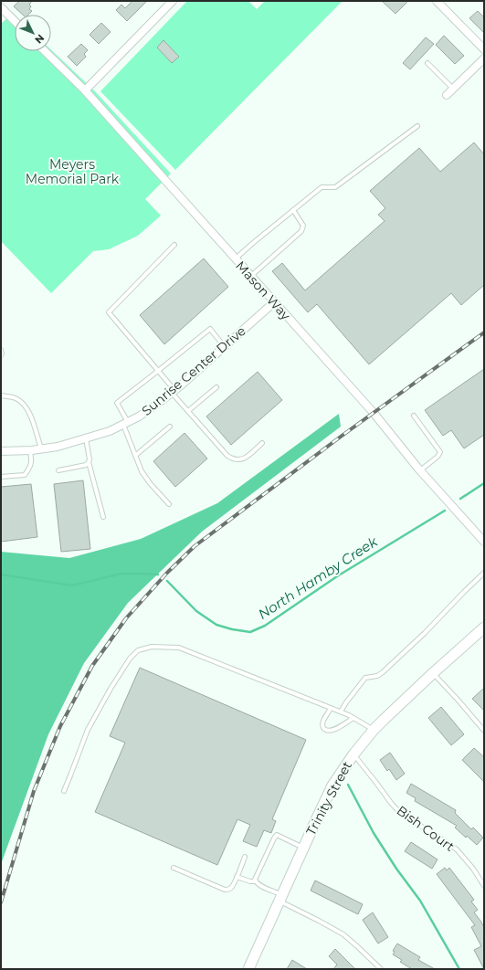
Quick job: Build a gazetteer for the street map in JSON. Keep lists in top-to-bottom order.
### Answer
{
  "streets": {
    "street": ["Mason Way", "Sunrise Center Drive", "Trinity Street"],
    "lane": ["Bish Court"]
  },
  "crossings": [
    ["Mason Way", "Sunrise Center Drive"],
    ["Trinity Street", "Bish Court"]
  ],
  "water": ["North Hamby Creek"],
  "parks": ["Meyers Memorial Park"],
  "north": "bottom right"
}
